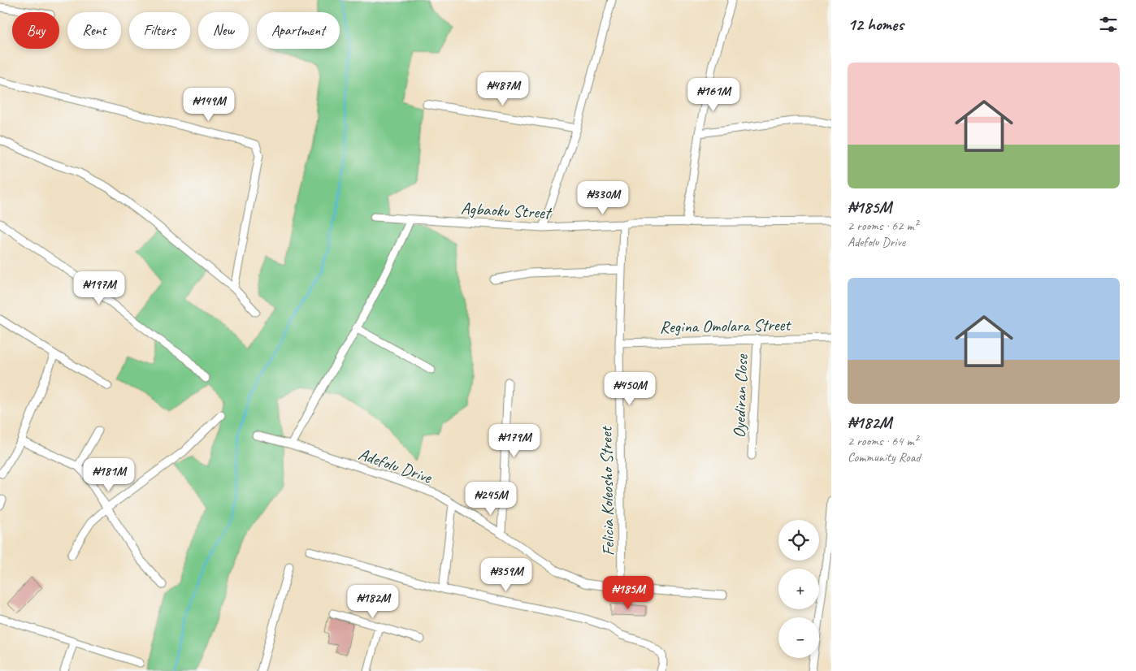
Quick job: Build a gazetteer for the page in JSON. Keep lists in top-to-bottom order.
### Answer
{
  "streets": {
    "street": [
      "Agbaoku Street",
      "Regina Omolara Street",
      "Oyediran Close",
      "Adefolu Drive",
      "Felicia Koleosho Street"
    ]
  },
  "crossings": [
    ["Agbaoku Street", "Felicia Koleosho Street"],
    ["Regina Omolara Street", "Oyediran Close"],
    ["Regina Omolara Street", "Felicia Koleosho Street"],
    ["Adefolu Drive", "Felicia Koleosho Street"]
  ],
  "page": {
    "heading": "12 homes",
    "chip": [
      "Buy",
      "Rent",
      "Filters",
      "New",
      "Apartment"
    ],
    "list": [
      {
        "name": "₦185M",
        "note": "2 rooms · 62 m² · Adefolu Drive"
      },
      {
        "name": "₦182M",
        "note": "2 rooms · 64 m² · Community Road"
      }
    ],
    "price": [
      "₦487M",
      "₦161M",
      "₦149M",
      "₦330M",
      "₦197M",
      "₦450M",
      "₦179M",
      "₦181M",
      "₦245M",
      "₦359M",
      "₦185M",
      "₦182M"
    ],
    "map_buttons": ["+", "−"]
  }
}
